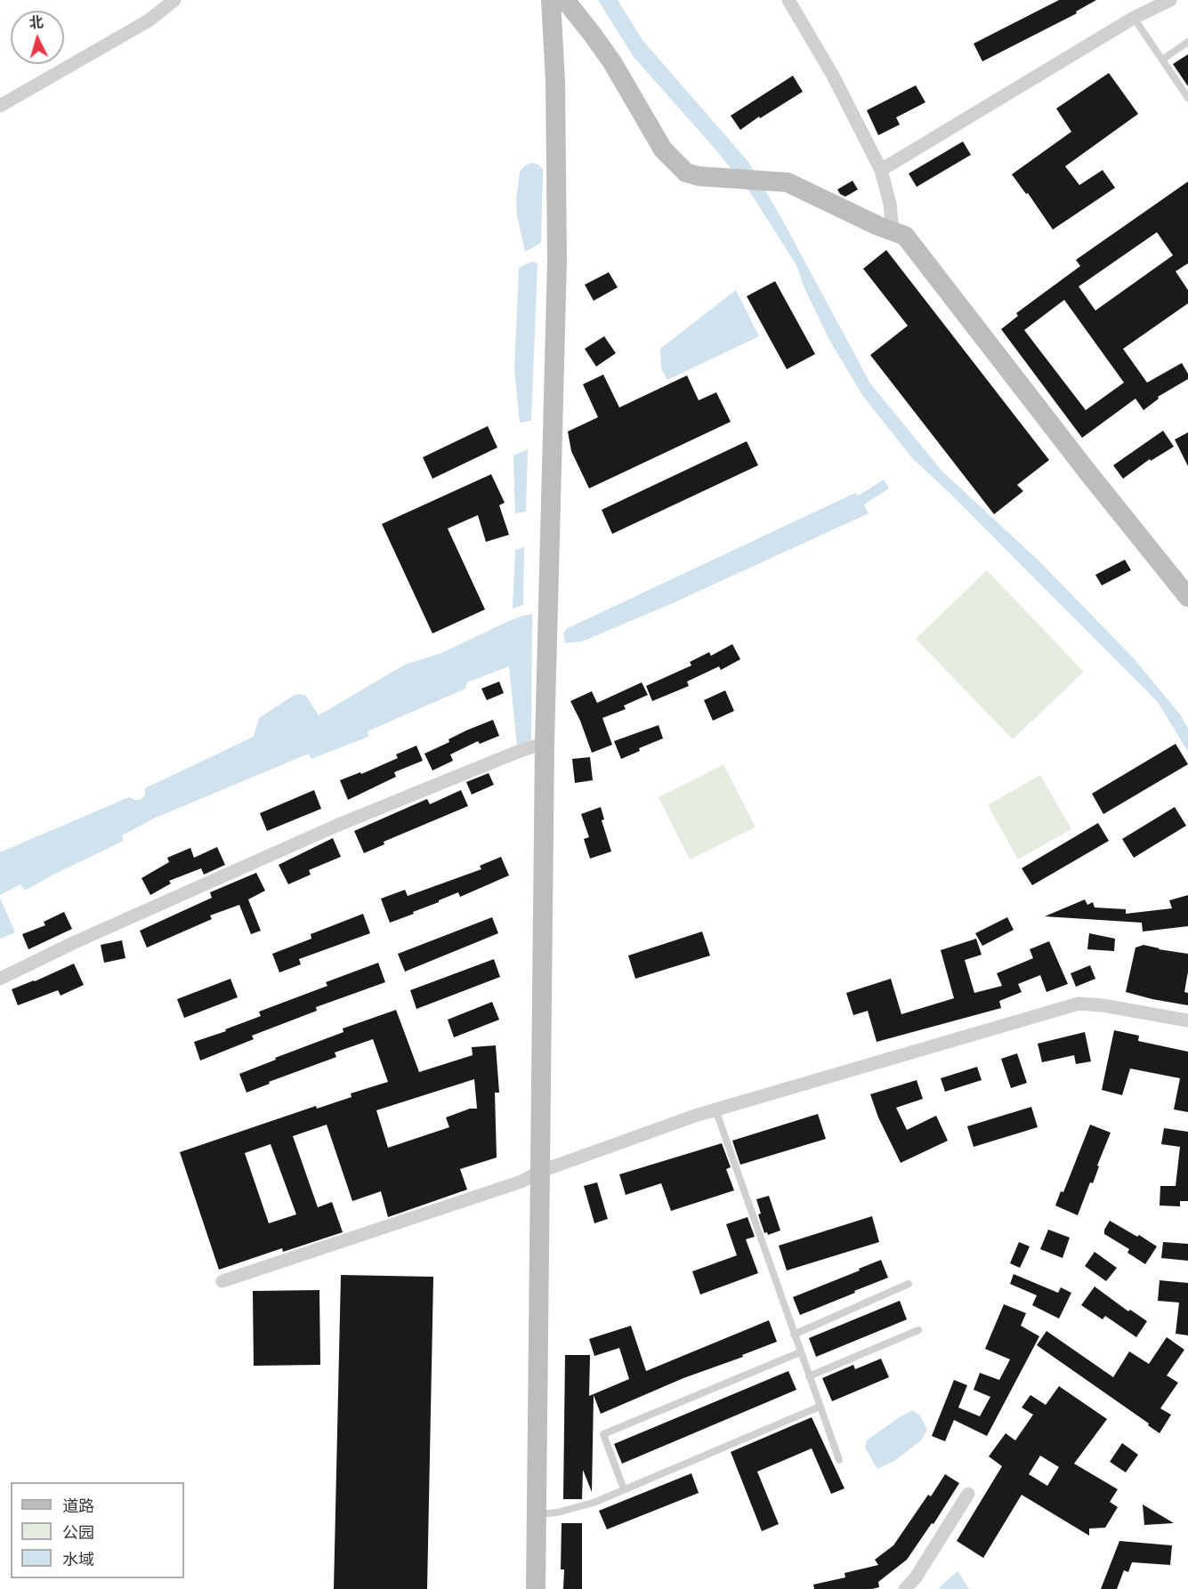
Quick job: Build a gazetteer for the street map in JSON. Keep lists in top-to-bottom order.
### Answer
{
  "legend": ["道路", "公园", "水域"],
  "north": "top"
}
